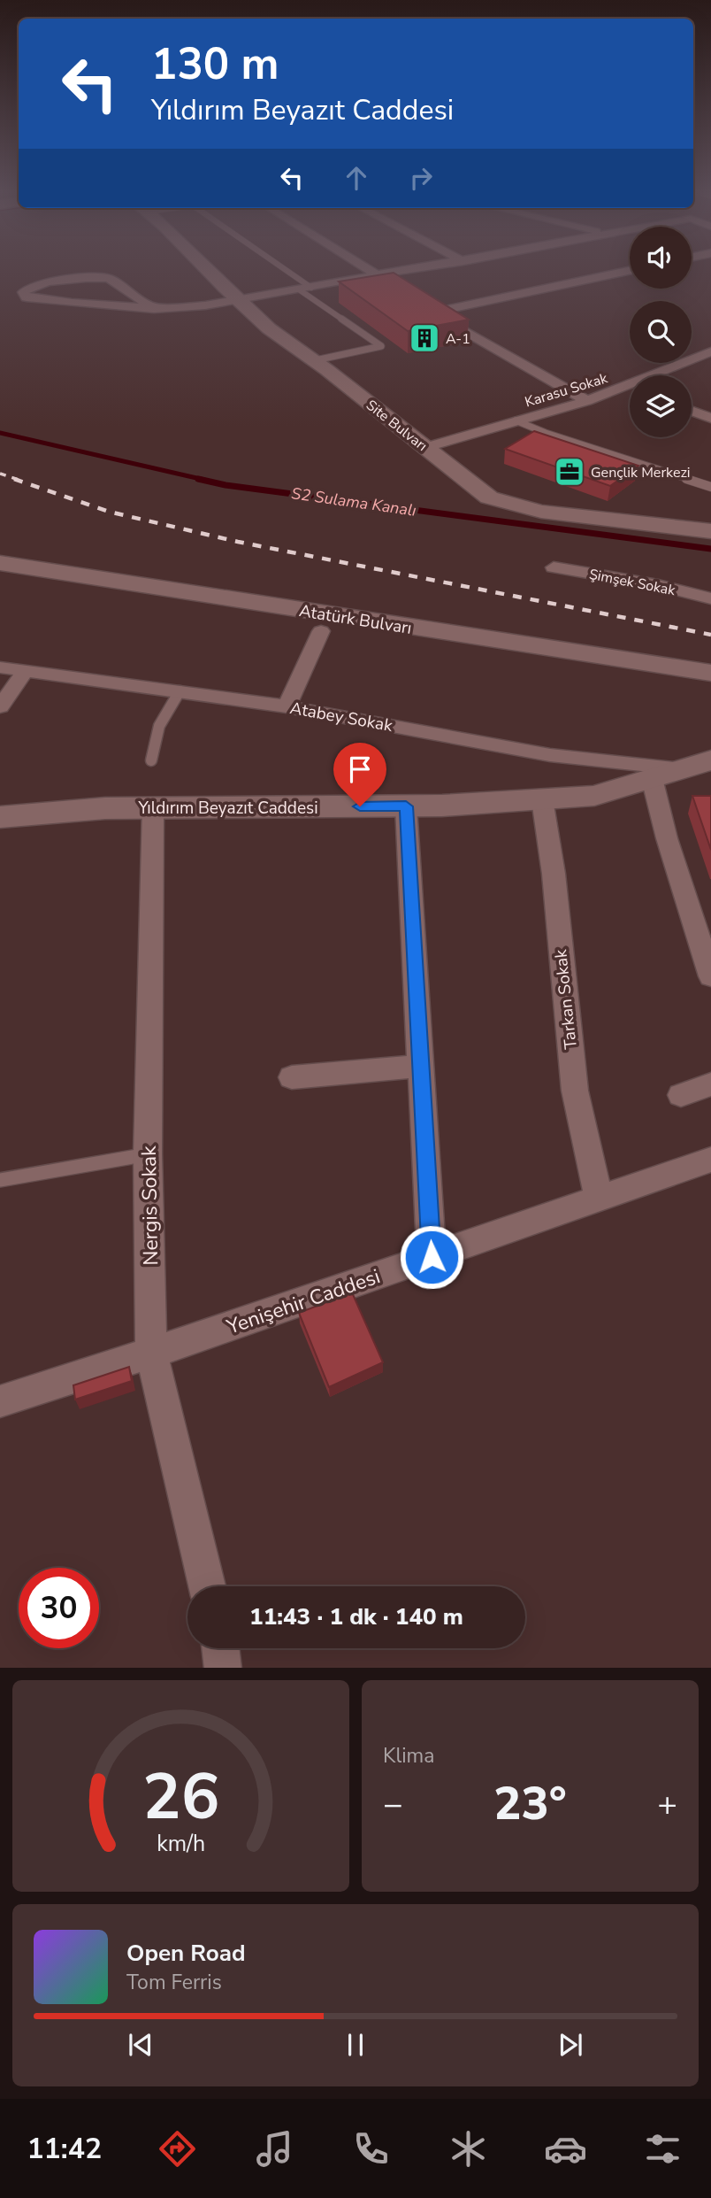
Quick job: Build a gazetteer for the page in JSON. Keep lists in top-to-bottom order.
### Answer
{
  "streets": {
    "street": [
      "Karasu Sokak",
      "Site Bulvarı",
      "Şimşek Sokak",
      "Atatürk Bulvarı",
      "Atabey Sokak",
      "Yıldırım Beyazıt Caddesi",
      "Tarkan Sokak",
      "Nergis Sokak",
      "Yenişehir Caddesi"
    ]
  },
  "crossings": [
    ["Karasu Sokak", "Site Bulvarı"],
    ["Atabey Sokak", "Yıldırım Beyazıt Caddesi"],
    ["Yıldırım Beyazıt Caddesi", "Tarkan Sokak"],
    ["Yıldırım Beyazıt Caddesi", "Nergis Sokak"],
    ["Tarkan Sokak", "Yenişehir Caddesi"],
    ["Nergis Sokak", "Yenişehir Caddesi"]
  ],
  "water": ["S2 Sulama Kanalı"],
  "places": {
    "building": ["A-1"],
    "office": ["Gençlik Merkezi"]
  },
  "page": {
    "turn": ["130 m", "Yıldırım Beyazıt Caddesi"],
    "limit": "30",
    "trip": "11:43 · 1 dk · 140 m",
    "tile": "Klima",
    "heat": ["−", "23°", "+"],
    "song": ["Open Road", "Tom Ferris"],
    "tabs": "11:42",
    "gauge": ["26", "km/h"]
  }
}
